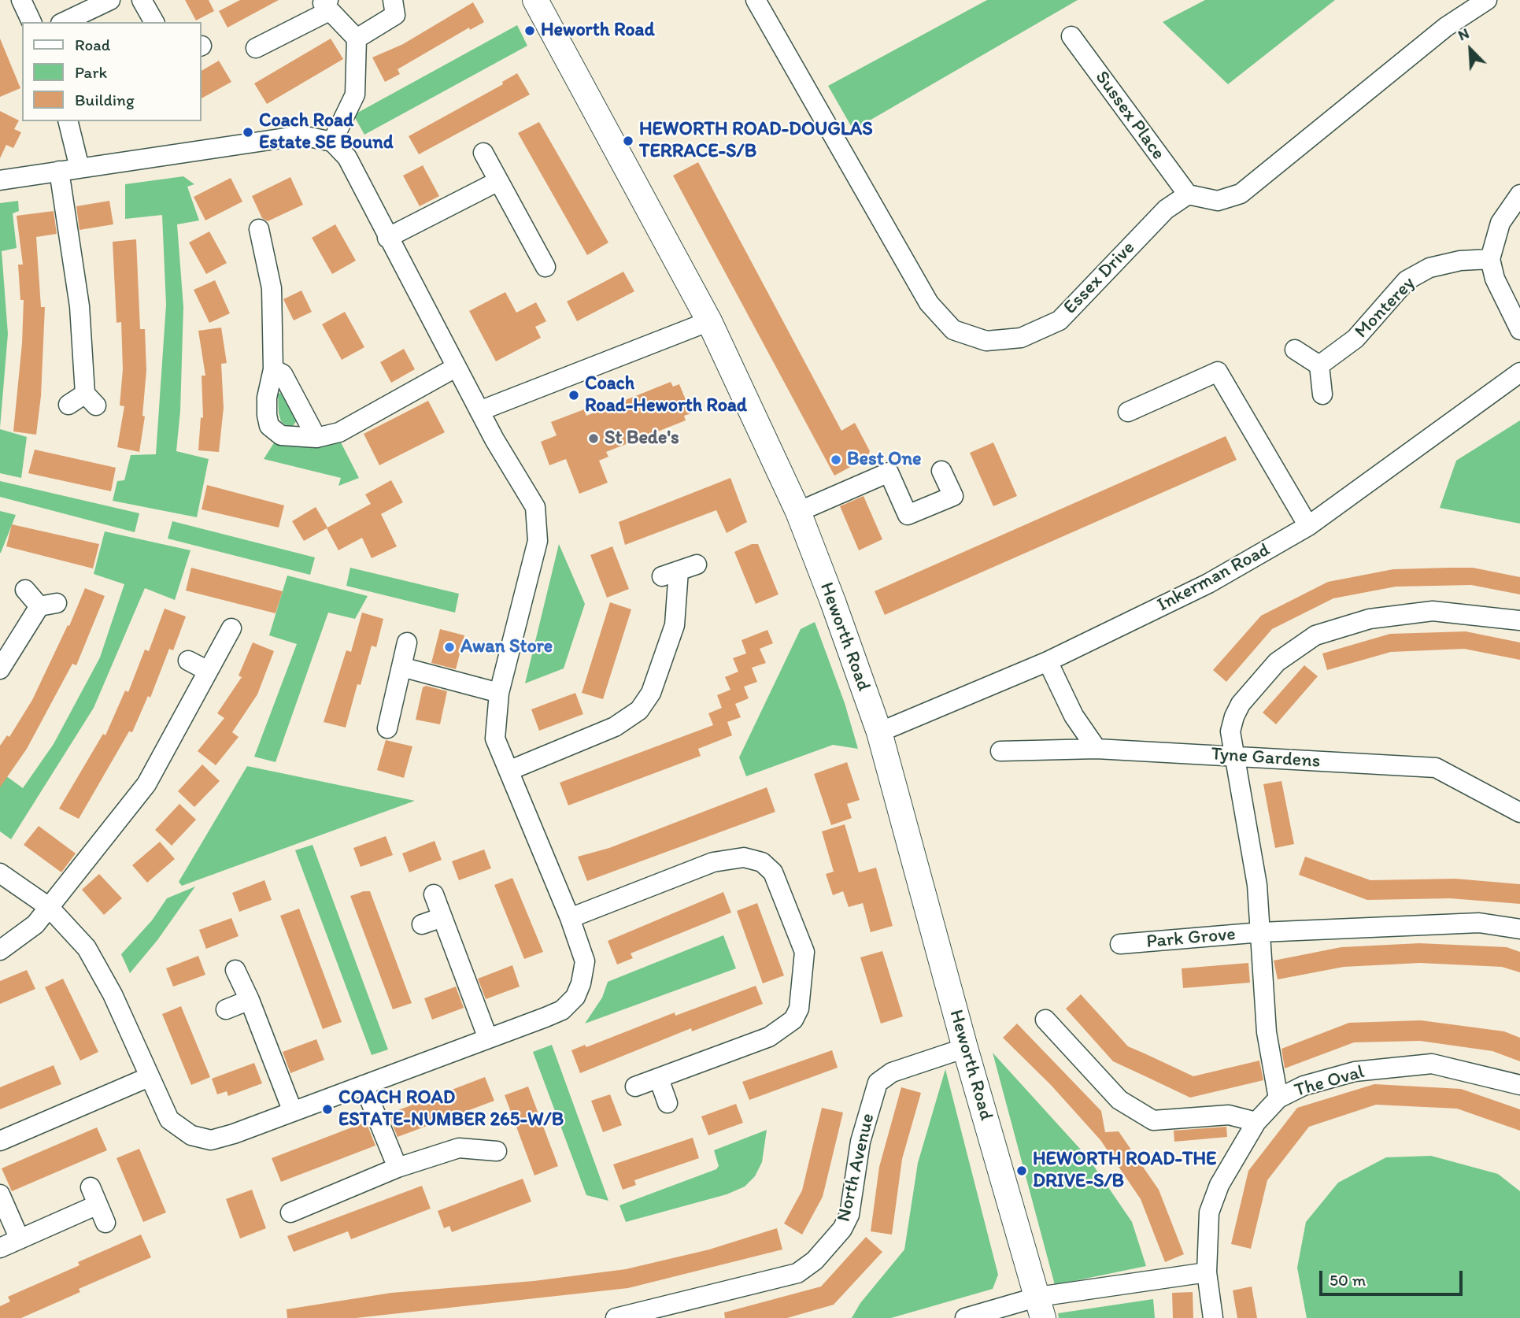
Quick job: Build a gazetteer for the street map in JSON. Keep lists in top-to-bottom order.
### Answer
{
  "streets": {
    "street": [
      "Sussex Place",
      "Essex Drive",
      "Monterey",
      "Inkerman Road",
      "Heworth Road",
      "Tyne Gardens",
      "Park Grove",
      "The Oval",
      "North Avenue"
    ]
  },
  "crossings": [
    ["Sussex Place", "Essex Drive"],
    ["Inkerman Road", "Heworth Road"],
    ["Heworth Road", "North Avenue"]
  ],
  "places": [
    "Heworth Road",
    "Coach Road Estate SE Bound",
    "HEWORTH ROAD-DOUGLAS TERRACE-S/B",
    "Coach Road-Heworth Road",
    "St Bede's",
    "Best One",
    "Awan Store",
    "COACH ROAD ESTATE-NUMBER 265-W/B",
    "HEWORTH ROAD-THE DRIVE-S/B"
  ],
  "legend": ["Road", "Park", "Building"],
  "scale_bar": "50 m",
  "north": "top left"
}
